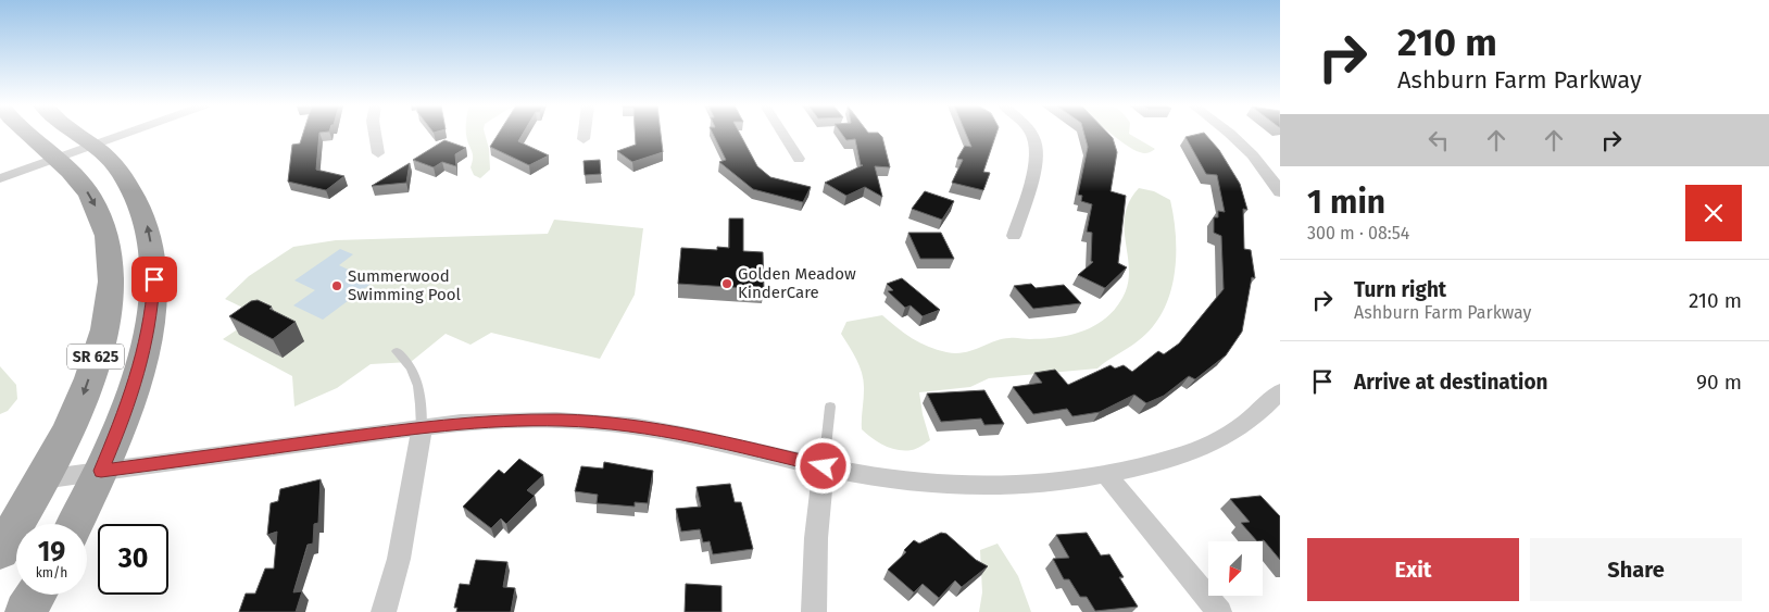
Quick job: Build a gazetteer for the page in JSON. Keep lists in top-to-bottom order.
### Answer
{
  "streets": {
    "main road": ["SR 625"]
  },
  "places": ["Golden Meadow KinderCare", "Summerwood Swimming Pool"],
  "north": "bottom left",
  "page": {
    "turn": ["210 m", "Ashburn Farm Parkway"],
    "heading": ["1 min", "300 m · 08:54"],
    "list": [
      {
        "name": "Turn right",
        "note": "Ashburn Farm Parkway",
        "value": "210 m"
      },
      {
        "name": "Arrive at destination",
        "value": "90 m"
      }
    ],
    "speed": "19 km/h",
    "limit": "30",
    "buttons": ["Exit", "Share"]
  }
}
